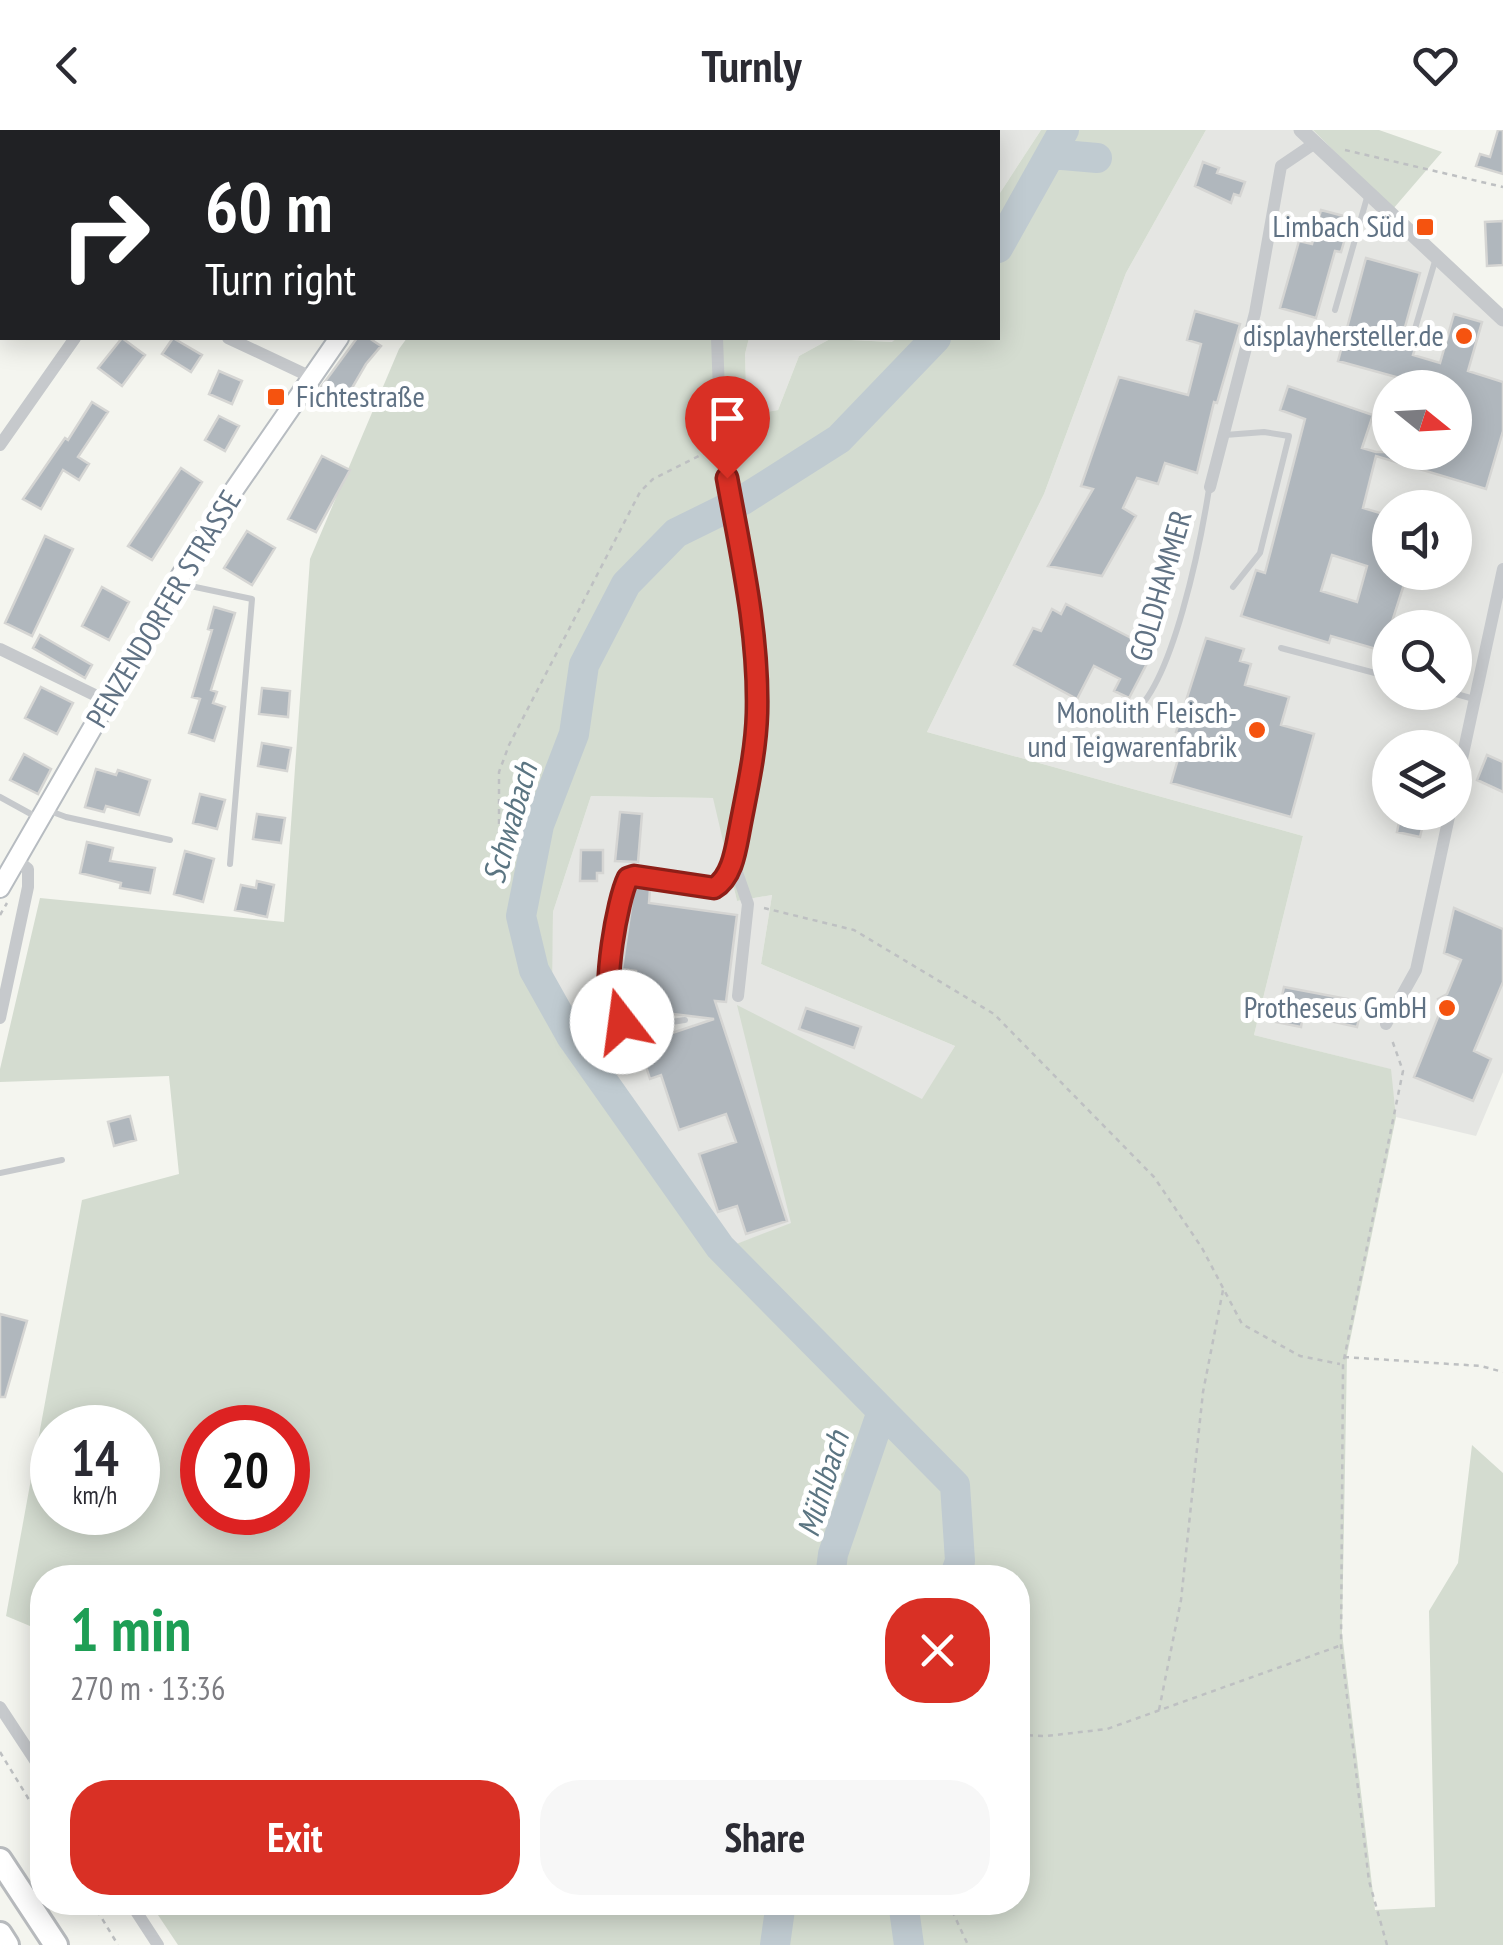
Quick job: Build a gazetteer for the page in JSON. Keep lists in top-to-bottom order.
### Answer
{
  "streets": {
    "main road": ["PENZENDORFER STRASSE"],
    "lane": ["GOLDHAMMER"]
  },
  "water": ["Schwabach", "Mühlbach"],
  "places": {
    "transit": ["Limbach Süd", "Fichtestraße"],
    "other": ["displayhersteller.de", "Monolith Fleisch- und Teigwarenfabrik", "Protheseus GmbH"]
  },
  "north": "right",
  "page": {
    "header": "Turnly",
    "turn": ["60 m", "Turn right"],
    "speed": "14 km/h",
    "limit": "20",
    "heading": ["1 min", "270 m · 13:36"],
    "buttons": ["Exit", "Share"]
  }
}
